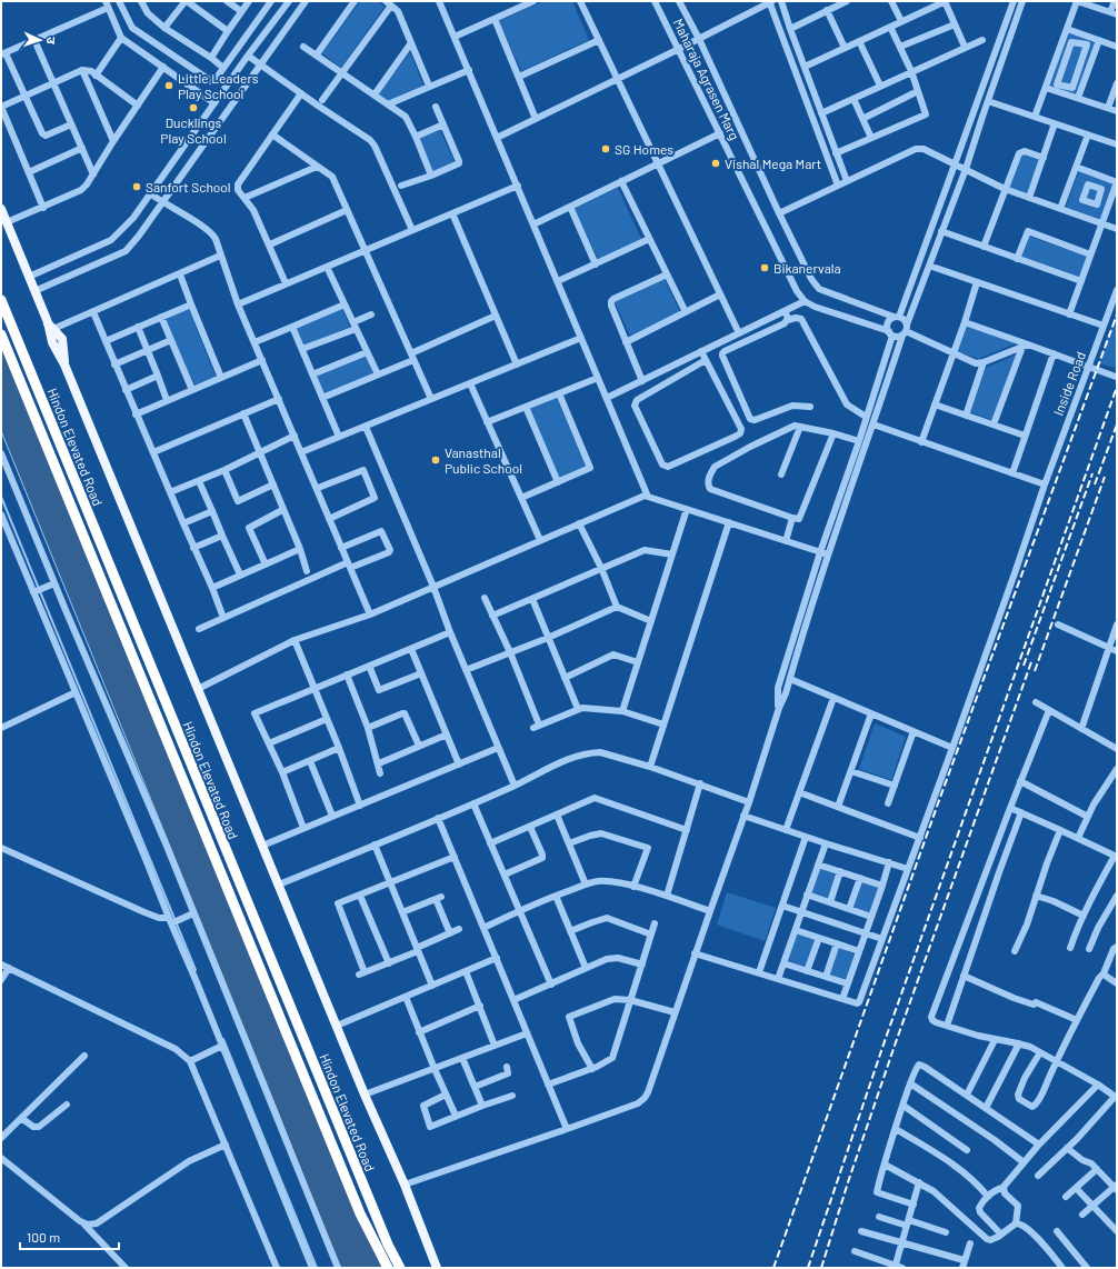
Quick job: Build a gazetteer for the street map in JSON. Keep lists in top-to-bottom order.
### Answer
{
  "streets": {
    "highway": ["Hindon Elevated Road"],
    "street": ["Maharaja Agrasen Marg", "Inside Road"]
  },
  "places": [
    "Little Leaders Play School",
    "Ducklings Play School",
    "SG Homes",
    "Vishal Mega Mart",
    "Sanfort School",
    "Bikanervala",
    "Vanasthal Public School"
  ],
  "scale_bar": "100 m",
  "north": "right"
}
